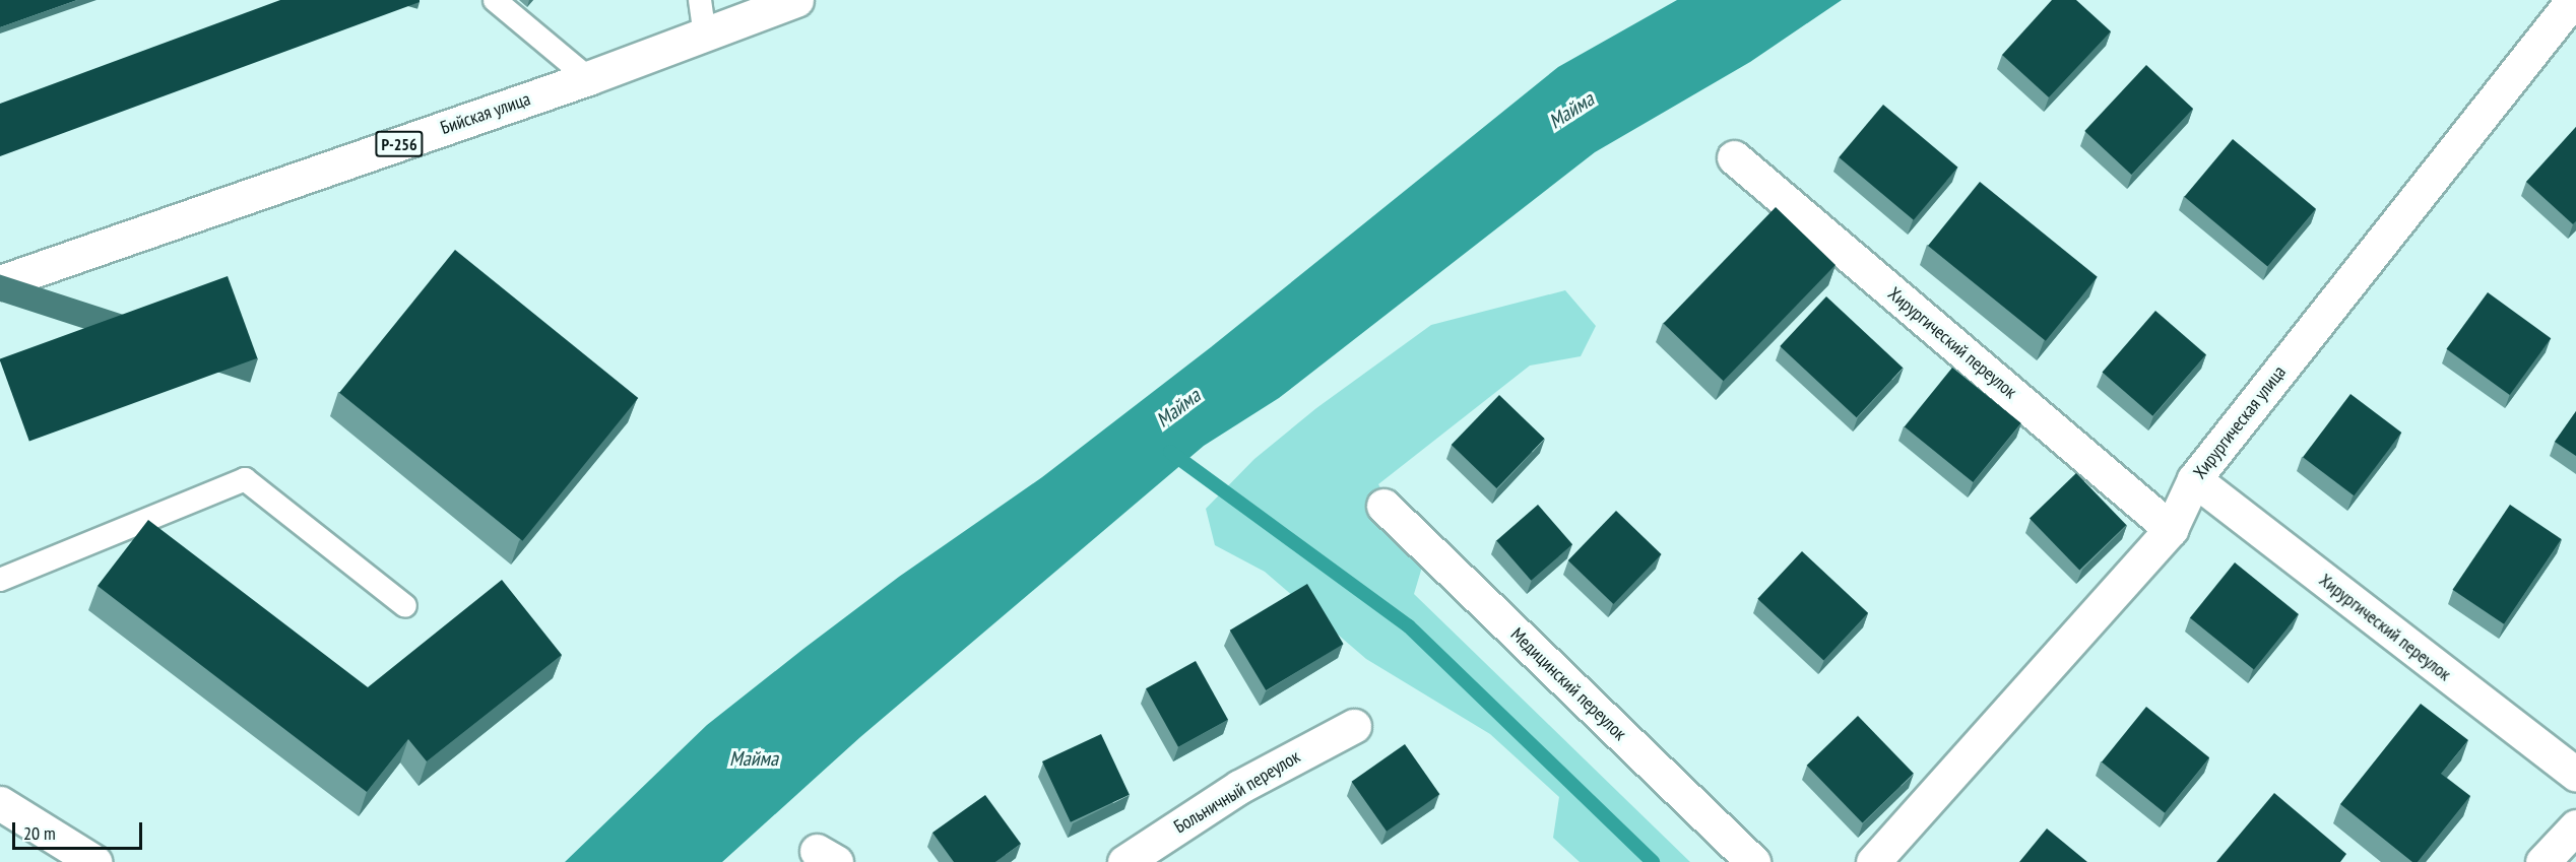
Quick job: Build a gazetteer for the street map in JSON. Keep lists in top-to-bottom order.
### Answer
{
  "streets": {
    "street": [
      "Бийская улица",
      "Р-256",
      "Хирургический переулок",
      "Хирургическая улица",
      "Медицинский переулок",
      "Больничный переулок"
    ]
  },
  "crossings": [
    ["Хирургический переулок", "Хирургическая улица"]
  ],
  "water": ["Майма"],
  "scale_bar": "20 m"
}
